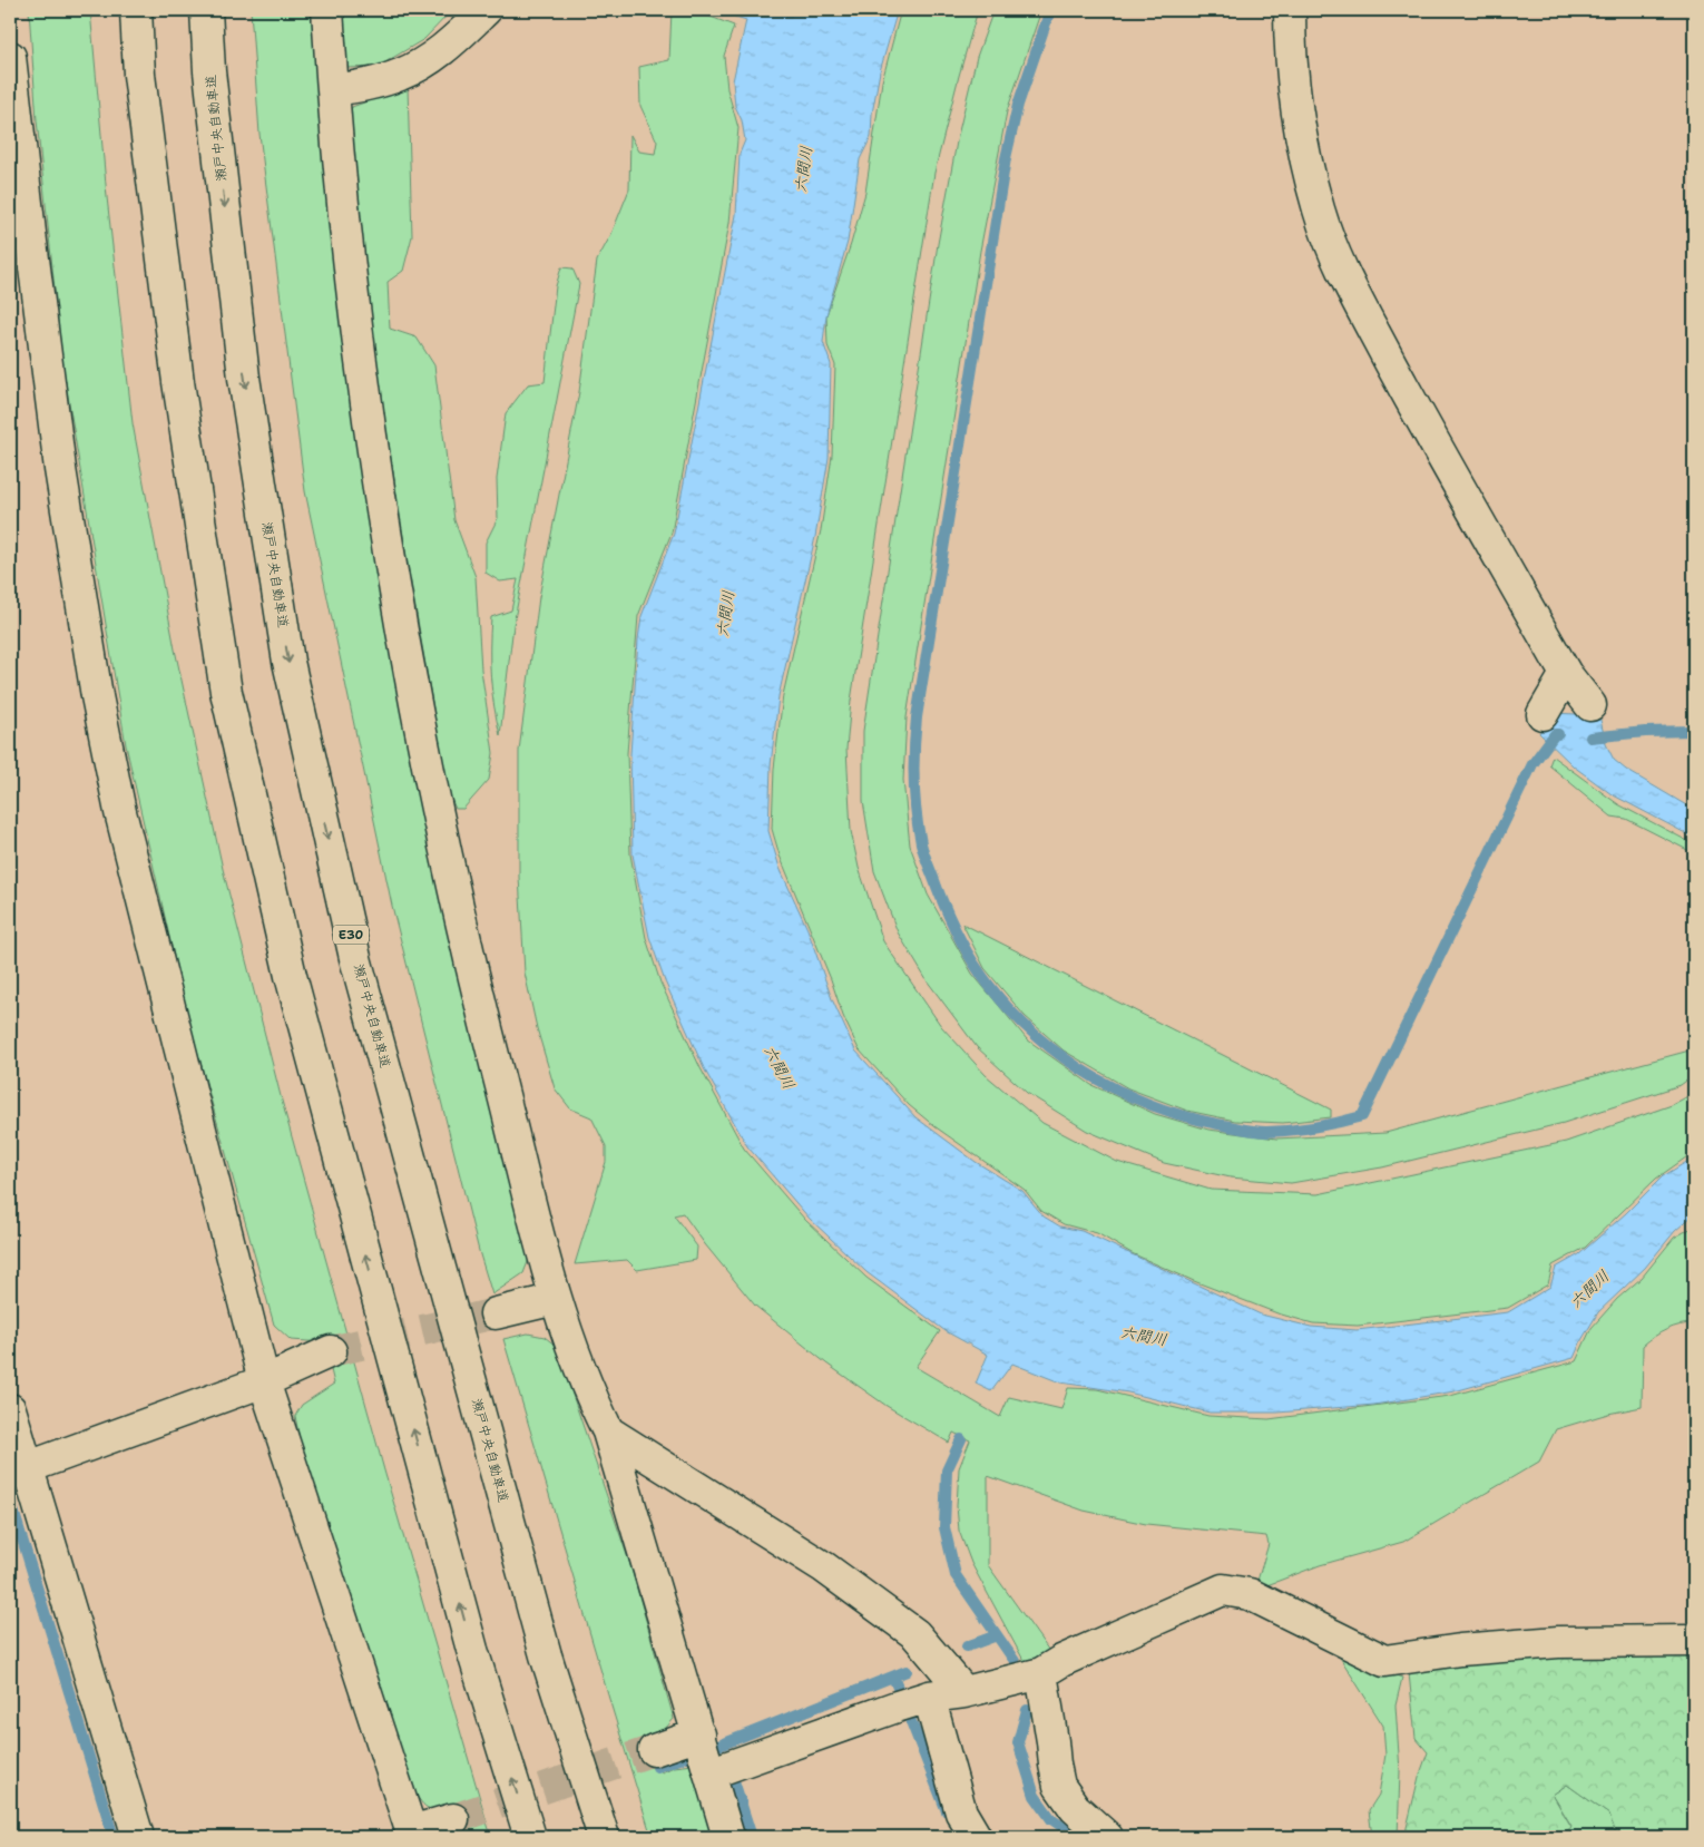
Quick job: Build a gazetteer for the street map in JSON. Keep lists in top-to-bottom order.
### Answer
{
  "streets": {
    "main road": ["瀬戸中央自動車道", "E30"]
  },
  "water": ["六間川"]
}
